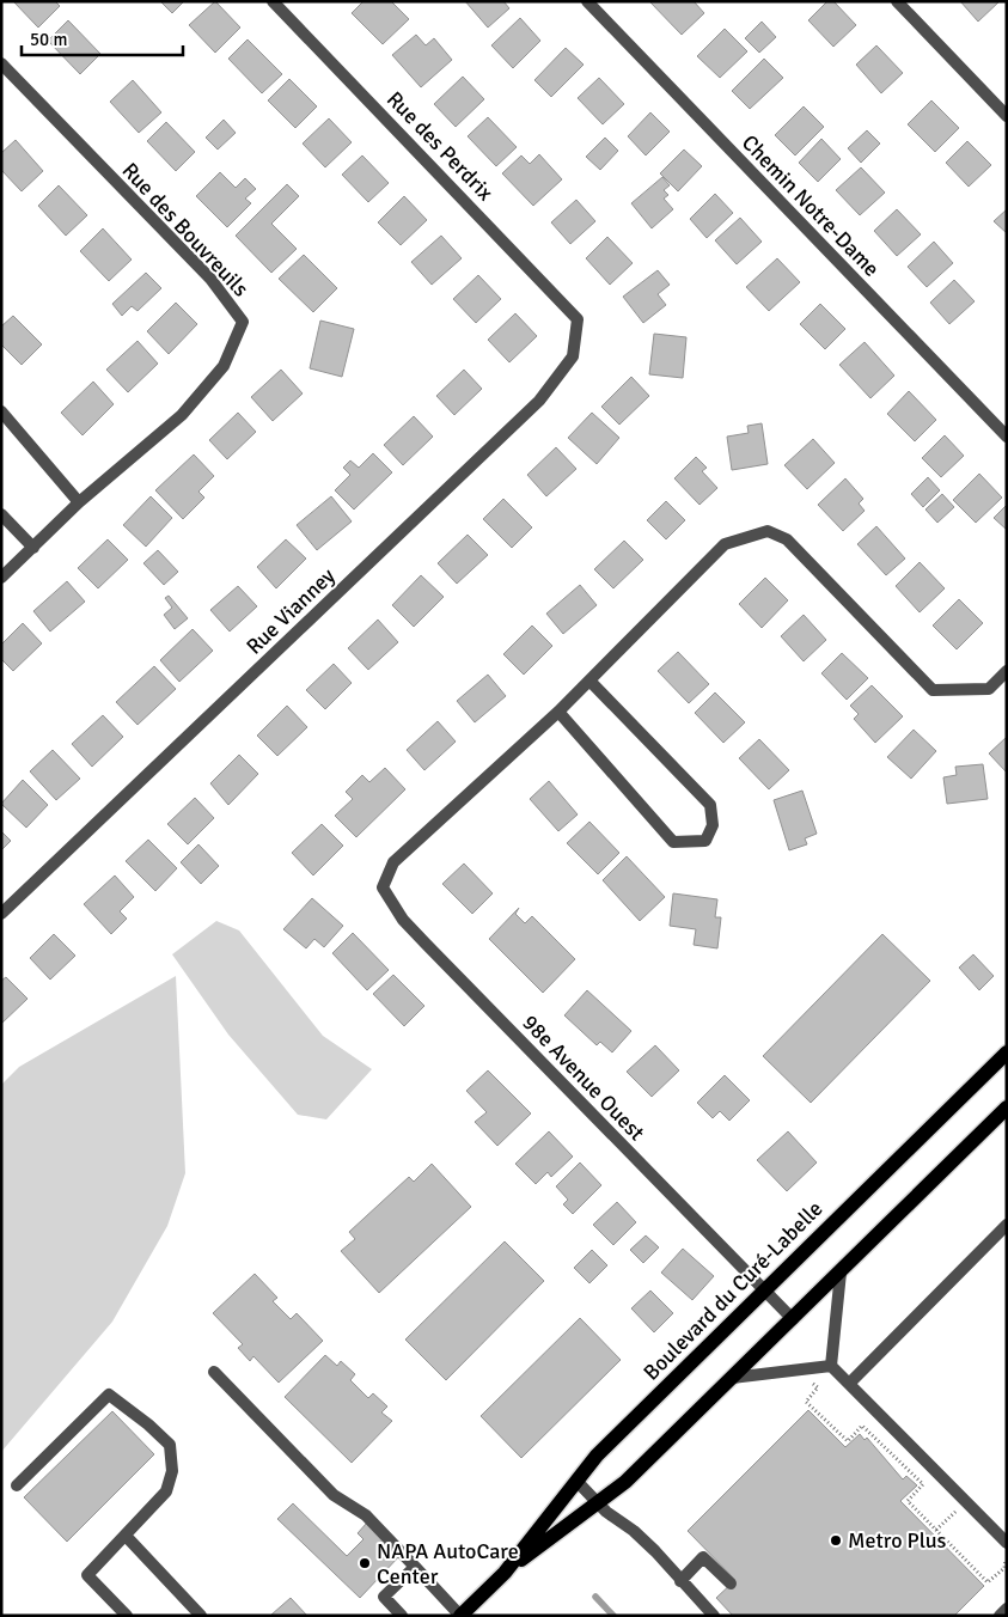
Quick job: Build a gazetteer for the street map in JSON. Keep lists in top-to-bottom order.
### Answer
{
  "streets": {
    "main road": ["Boulevard du Curé-Labelle"],
    "street": [
      "Rue des Perdrix",
      "Chemin Notre-Dame",
      "Rue des Bouvreuils",
      "Rue Vianney",
      "98e Avenue Ouest"
    ]
  },
  "crossings": [
    ["Rue des Perdrix", "Rue Vianney"],
    ["98e Avenue Ouest", "Boulevard du Curé-Labelle"]
  ],
  "places": ["Metro Plus", "NAPA AutoCare Center"],
  "scale_bar": "50 m"
}
